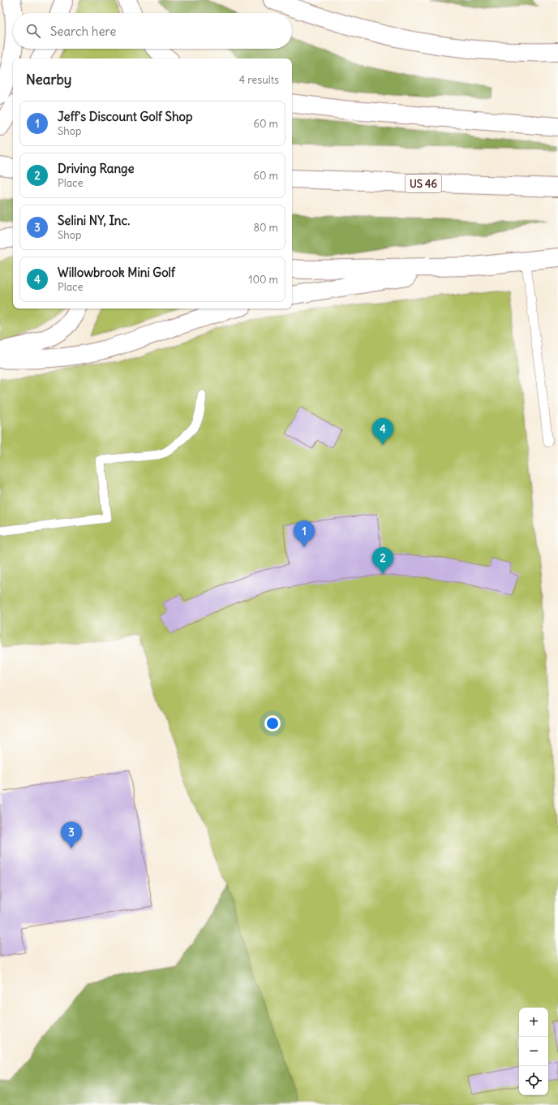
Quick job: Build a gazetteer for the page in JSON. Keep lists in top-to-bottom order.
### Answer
{
  "streets": {
    "highway": ["US 46"]
  },
  "page": {
    "search": "Search here",
    "heading": ["Nearby", "4 results"],
    "list": [
      {
        "mark": "1",
        "name": "Jeff's Discount Golf Shop",
        "note": "Shop",
        "value": "60 m"
      },
      {
        "mark": "2",
        "name": "Driving Range",
        "note": "Place",
        "value": "60 m"
      },
      {
        "mark": "3",
        "name": "Selini NY, Inc.",
        "note": "Shop",
        "value": "80 m"
      },
      {
        "mark": "4",
        "name": "Willowbrook Mini Golf",
        "note": "Place",
        "value": "100 m"
      }
    ],
    "pins": [
      "4",
      "1",
      "2",
      "3"
    ],
    "map_buttons": ["+", "−"]
  }
}
